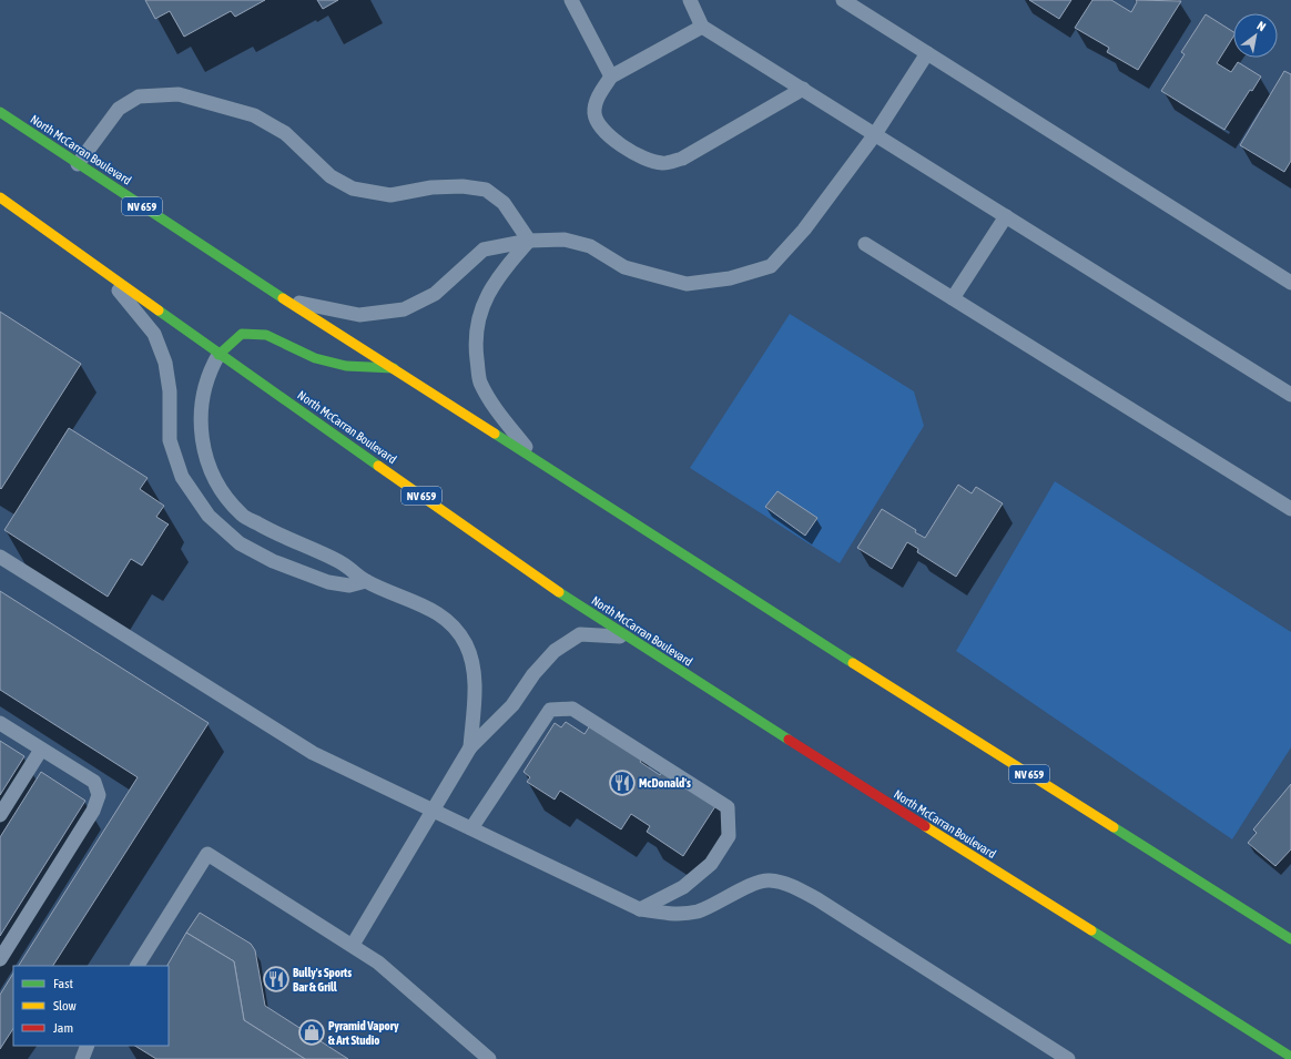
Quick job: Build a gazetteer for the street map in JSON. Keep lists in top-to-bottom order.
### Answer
{
  "streets": {
    "main road": ["North McCarran Boulevard", "NV 659"]
  },
  "places": {
    "restaurant": ["McDonald's", "Bully's Sports Bar & Grill"],
    "shop": ["Pyramid Vapory & Art Studio"]
  },
  "legend": ["Fast", "Slow", "Jam"],
  "north": "top right"
}
